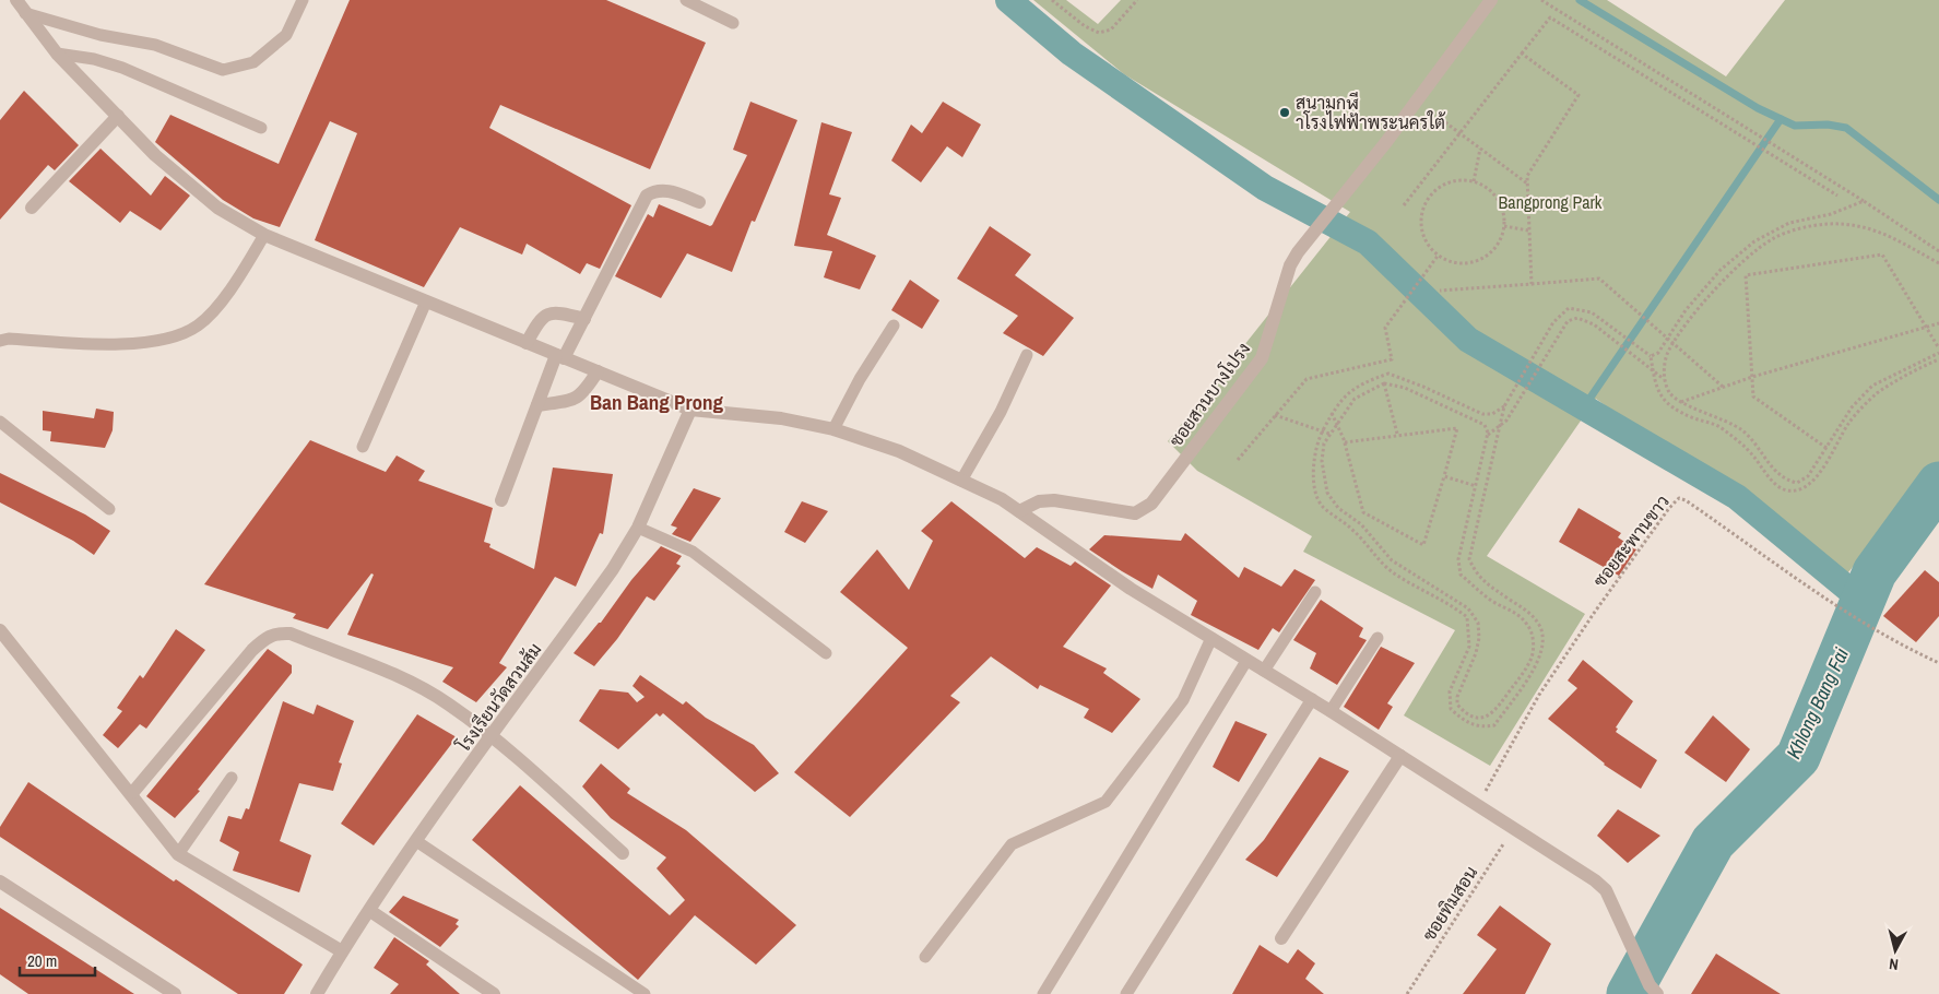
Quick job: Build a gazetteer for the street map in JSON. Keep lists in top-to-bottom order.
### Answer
{
  "streets": {
    "street": ["ซอยสวนบางโปรง", "โรงเรียนวัดสวนส้ม"],
    "path": ["ซอยสะพานขาว", "ซอยทิมสอน"]
  },
  "districts": ["Ban Bang Prong"],
  "water": ["Khlong Bang Fai"],
  "parks": ["Bangprong Park"],
  "places": ["สนามกฬี าโรงไฟฟ้าพระนครใต้"],
  "scale_bar": "20 m",
  "north": "bottom"
}
